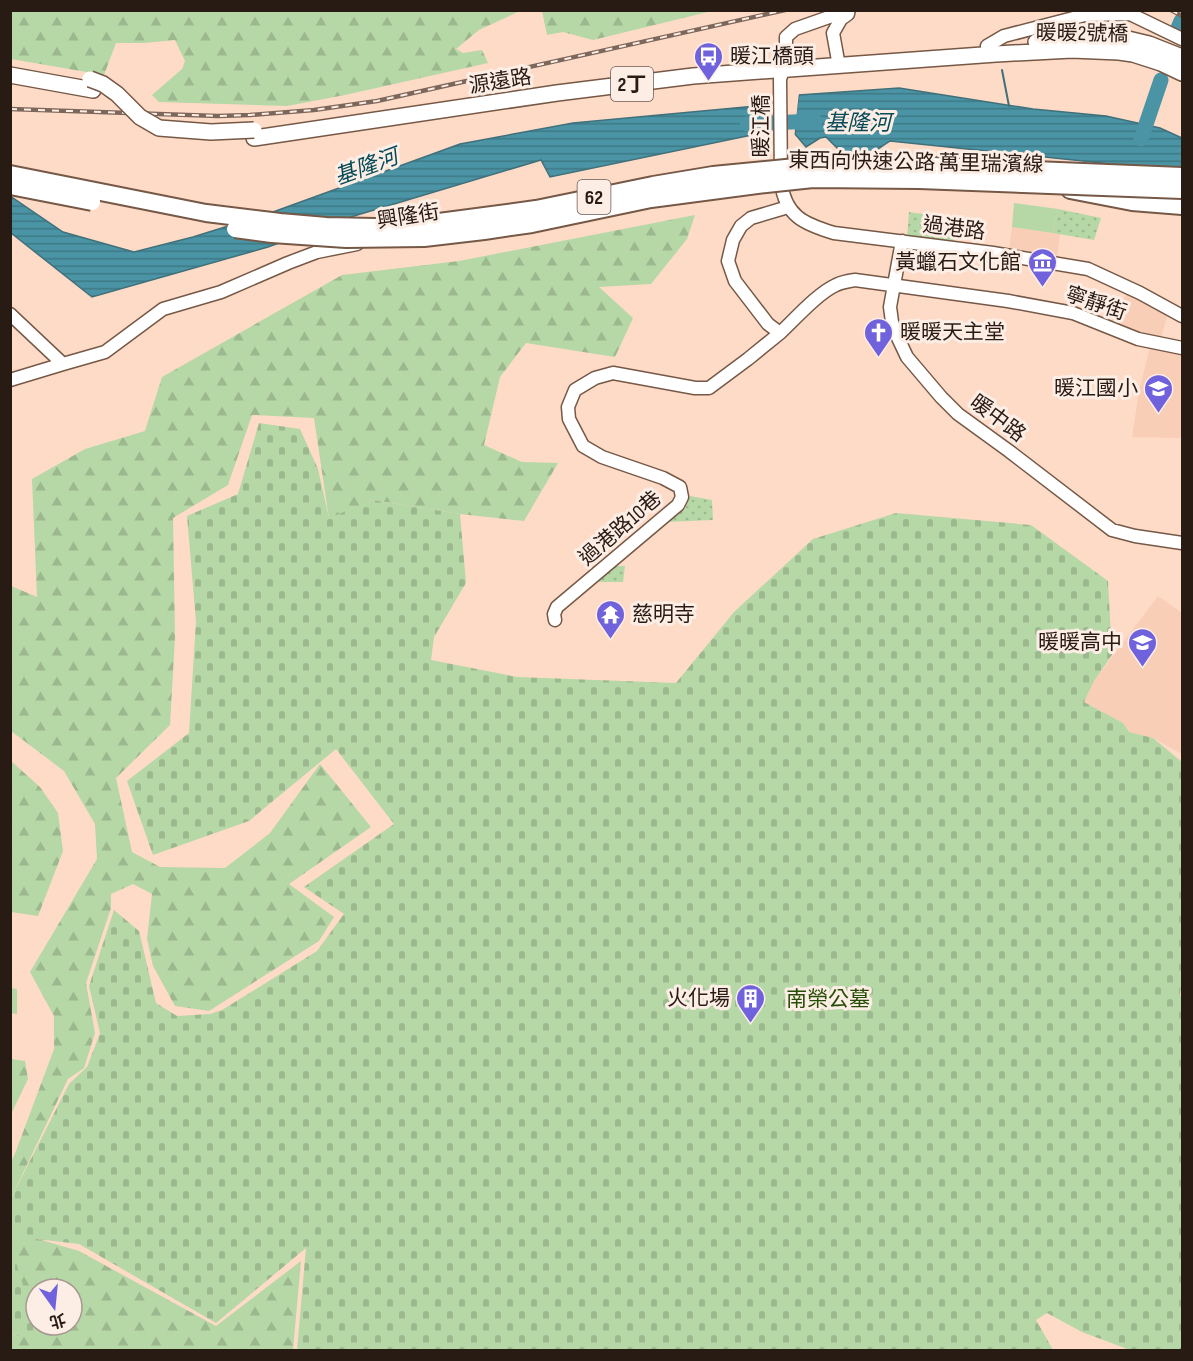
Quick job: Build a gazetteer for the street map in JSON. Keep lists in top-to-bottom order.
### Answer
{
  "streets": {
    "highway": ["東西向快速公路 萬里瑞濱線", "62"],
    "main road": ["暖暖2號橋", "源遠路", "2丁"],
    "street": [
      "暖江橋",
      "興隆街",
      "過港路",
      "寧靜街",
      "暖中路",
      "過港路10巷"
    ]
  },
  "crossings": [
    ["暖暖2號橋", "源遠路"],
    ["源遠路", "暖江橋"],
    ["暖江橋", "興隆街"],
    ["過港路", "暖中路"],
    ["寧靜街", "暖中路"],
    ["寧靜街", "過港路10巷"]
  ],
  "water": ["基隆河"],
  "parks": ["南榮公墓"],
  "places": {
    "bus stop": ["暖江橋頭"],
    "museum": ["黃蠟石文化館"],
    "church": ["暖暖天主堂"],
    "school or university": ["暖江國小", "暖暖高中"],
    "temple": ["慈明寺"],
    "building": ["火化場"]
  },
  "north": "bottom"
}
